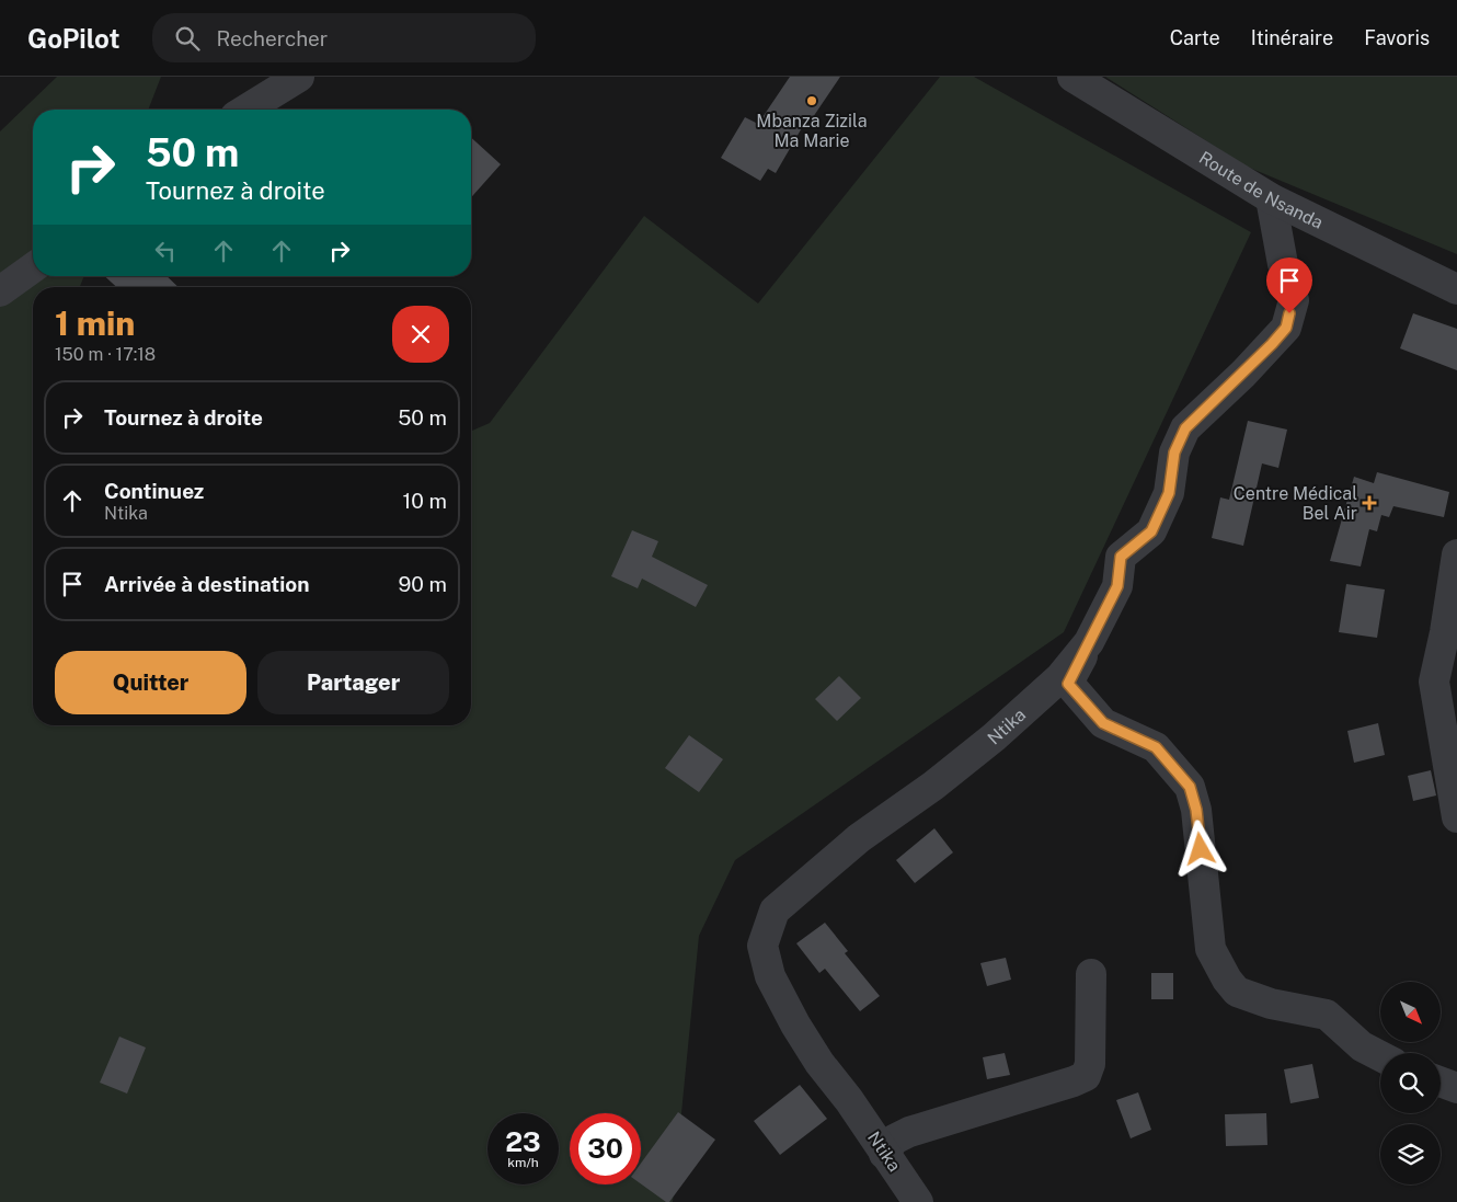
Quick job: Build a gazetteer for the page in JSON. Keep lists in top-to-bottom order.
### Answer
{
  "streets": {
    "street": ["Route de Nsanda", "Ntika"]
  },
  "crossings": [
    ["Route de Nsanda", "Ntika"]
  ],
  "places": {
    "other": ["Mbanza Zizila Ma Marie"],
    "health": ["Centre Médical Bel Air"]
  },
  "north": "bottom right",
  "page": {
    "header": "GoPilot",
    "search": "Rechercher",
    "nav": ["Carte", "Itinéraire", "Favoris"],
    "turn": ["50 m", "Tournez à droite"],
    "heading": ["1 min", "150 m · 17:18"],
    "list": [
      {
        "name": "Tournez à droite",
        "value": "50 m"
      },
      {
        "name": "Continuez",
        "note": "Ntika",
        "value": "10 m"
      },
      {
        "name": "Arrivée à destination",
        "value": "90 m"
      }
    ],
    "buttons": ["Quitter", "Partager"],
    "speed": "23 km/h",
    "limit": "30"
  }
}
